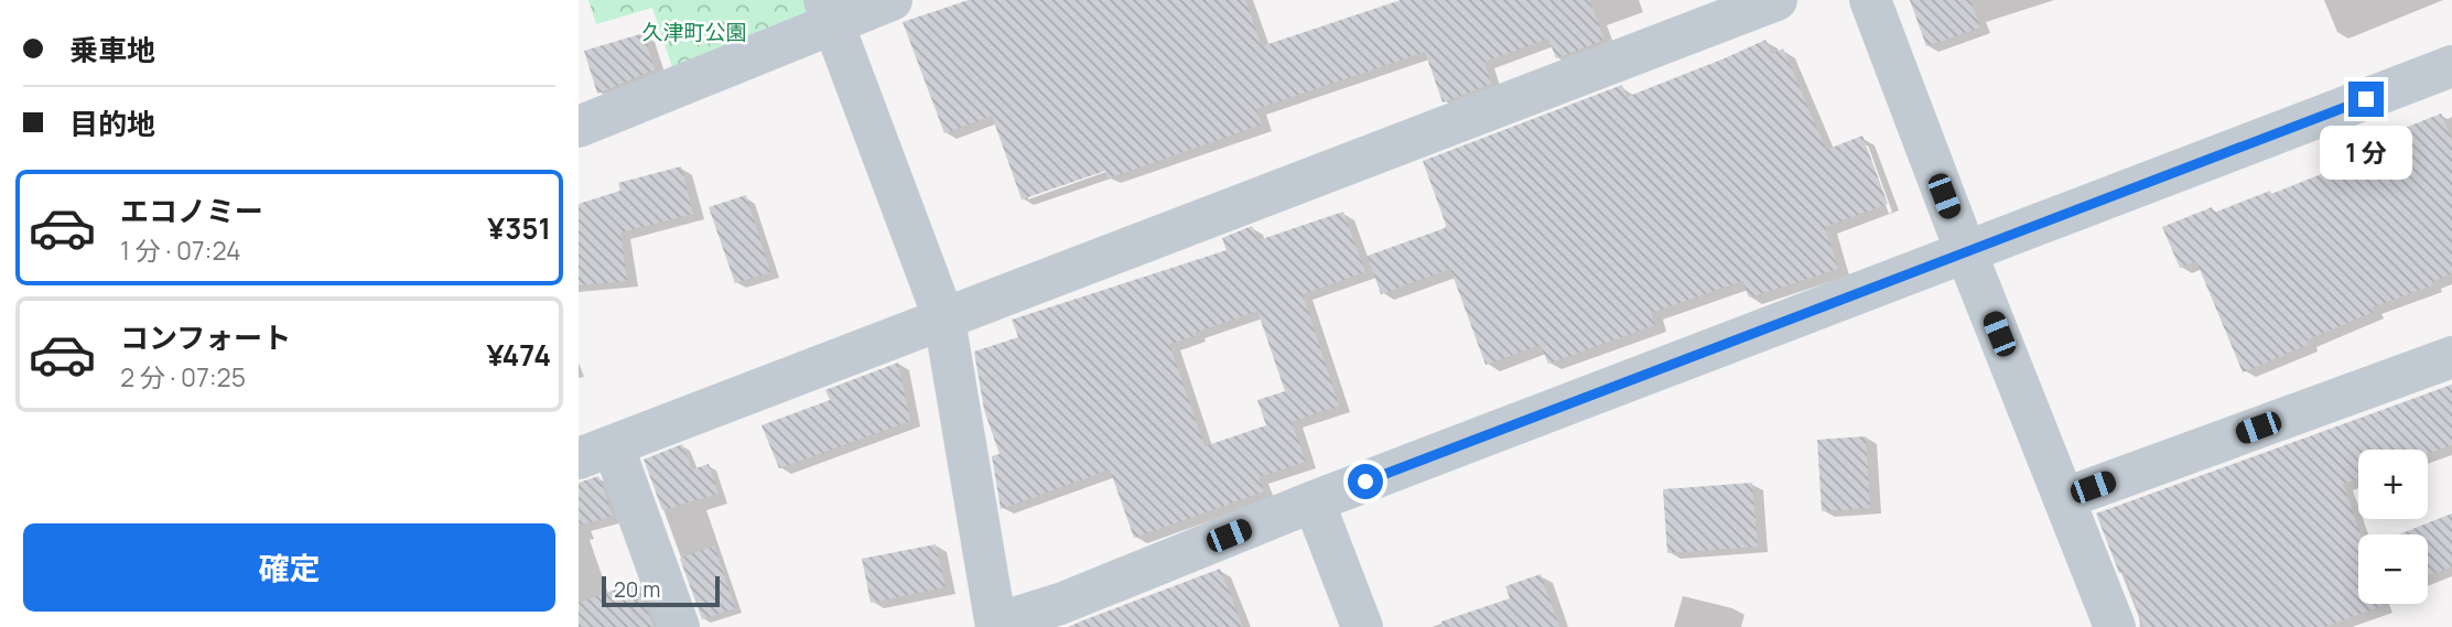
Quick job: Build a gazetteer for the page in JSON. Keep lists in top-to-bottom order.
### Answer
{
  "parks": ["久津町公園"],
  "scale_bar": "20 m",
  "page": {
    "banner": ["乗車地", "目的地"],
    "bubble": "1 分",
    "list": [
      {
        "name": "エコノミー",
        "note": "1 分 · 07:24",
        "value": "¥351"
      },
      {
        "name": "コンフォート",
        "note": "2 分 · 07:25",
        "value": "¥474"
      }
    ],
    "map_buttons": ["+", "−"],
    "buttons": "確定",
    "scale": "20 m"
  }
}
